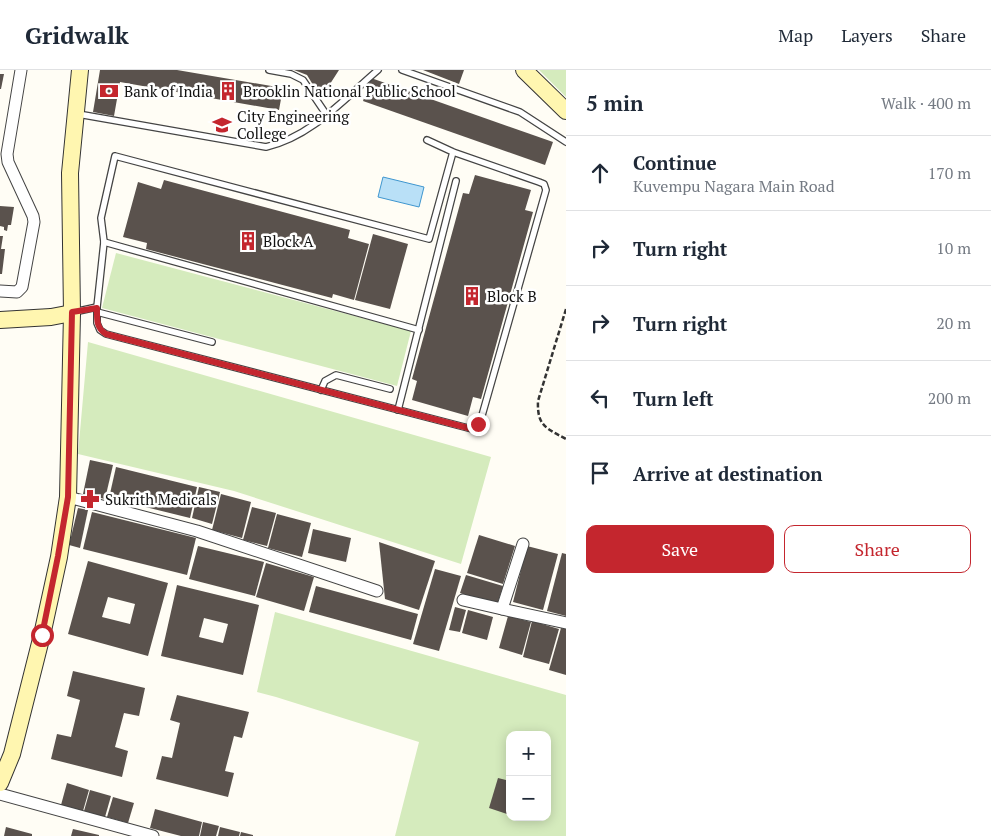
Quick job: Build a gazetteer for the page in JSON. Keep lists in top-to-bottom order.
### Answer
{
  "places": {
    "bank": ["Bank of India"],
    "building": ["Brooklin National Public School", "Block A", "Block B"],
    "school or university": ["City Engineering College"],
    "pharmacy": ["Sukrith Medicals"]
  },
  "page": {
    "header": "Gridwalk",
    "nav": ["Map", "Layers", "Share"],
    "heading": ["5 min", "Walk · 400 m"],
    "list": [
      ["Continue", "Kuvempu Nagara Main Road", "170 m"],
      ["Turn right", "10 m"],
      ["Turn right", "20 m"],
      ["Turn left", "200 m"],
      "Arrive at destination"
    ],
    "buttons": ["Save", "Share"],
    "map_buttons": ["+", "−"]
  }
}
